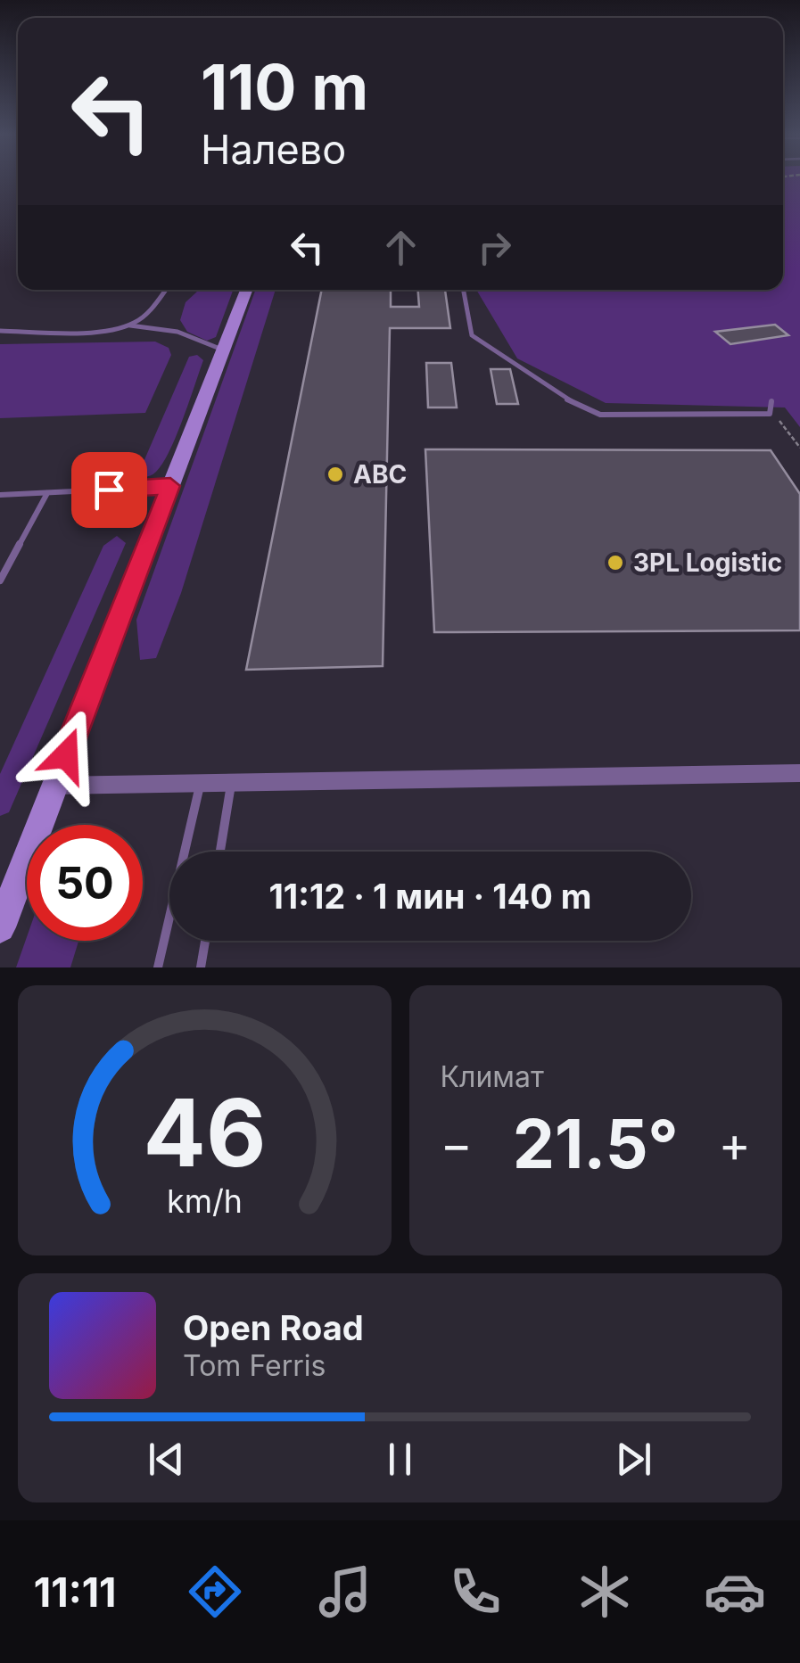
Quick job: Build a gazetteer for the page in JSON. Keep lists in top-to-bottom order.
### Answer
{
  "places": ["ABC", "3PL Logistic"],
  "page": {
    "turn": ["110 m", "Налево"],
    "limit": "50",
    "trip": "11:12 · 1 мин · 140 m",
    "tile": "Климат",
    "heat": ["−", "21.5°", "+"],
    "song": ["Open Road", "Tom Ferris"],
    "tabs": "11:11",
    "gauge": ["46", "km/h"]
  }
}
